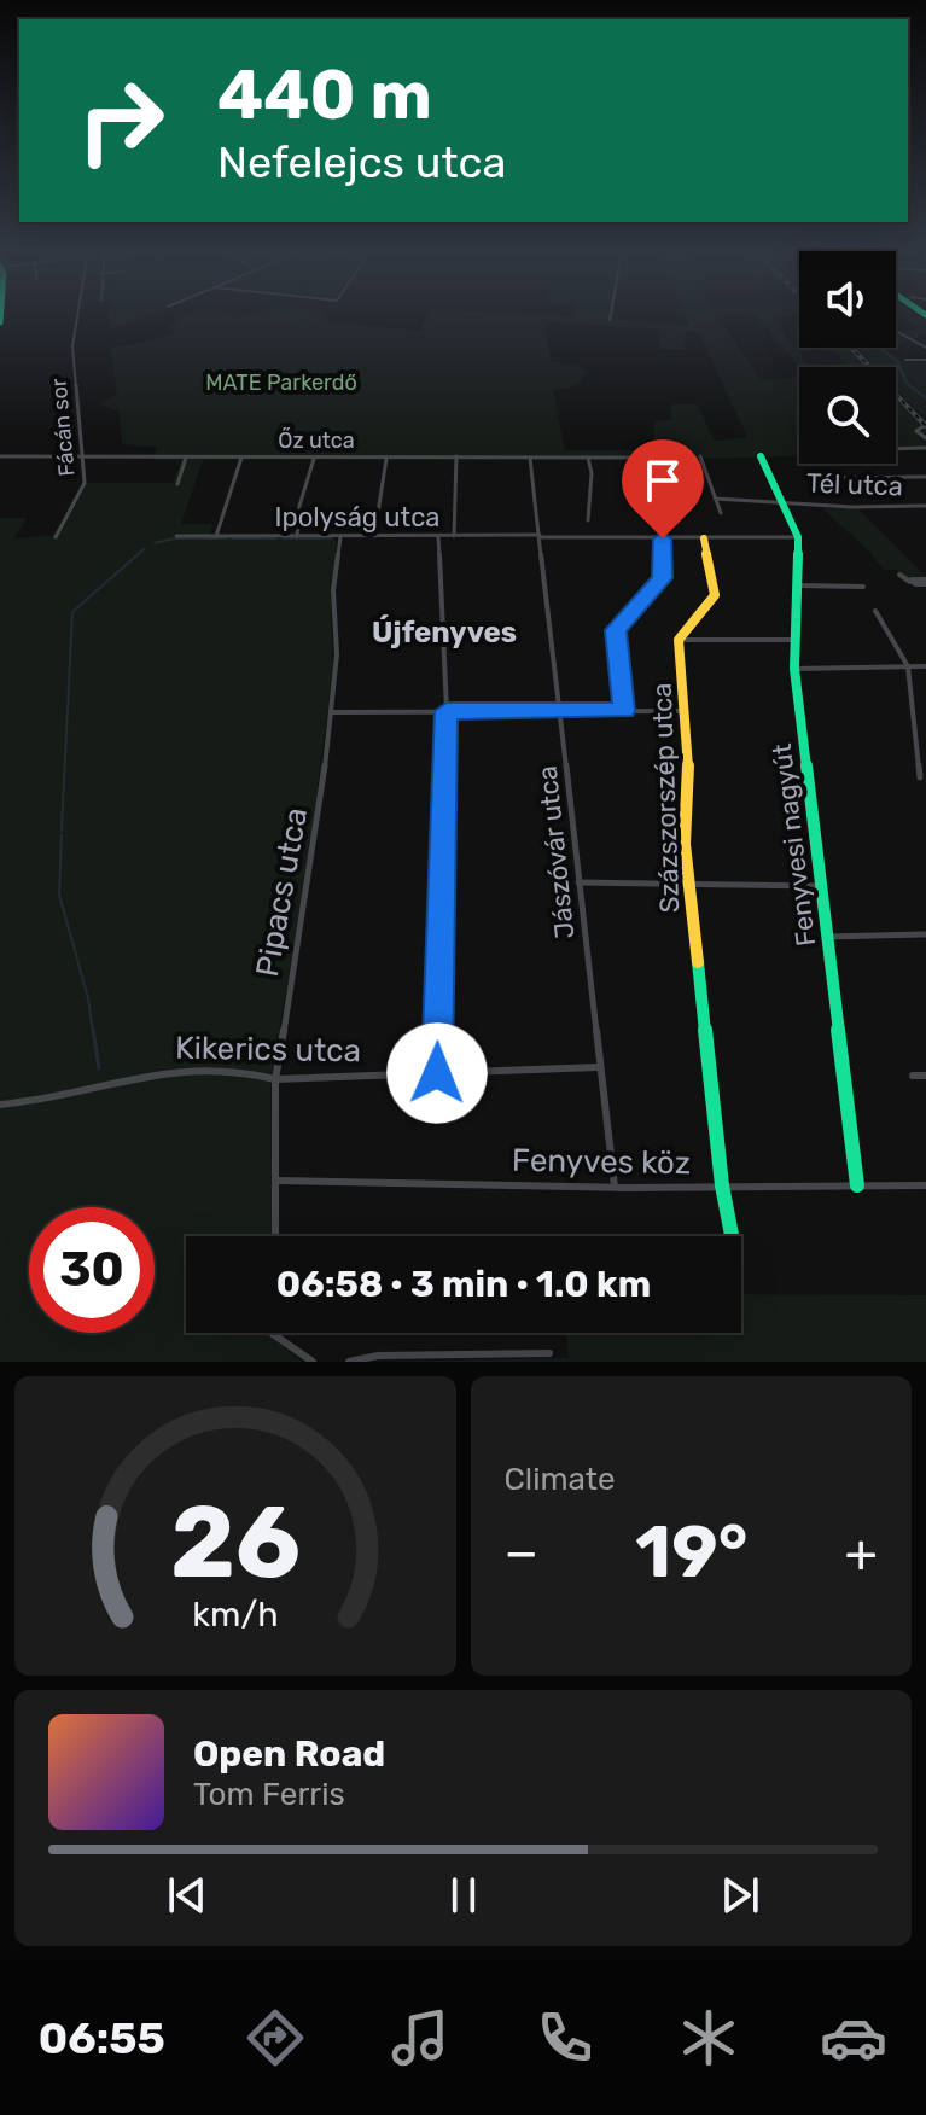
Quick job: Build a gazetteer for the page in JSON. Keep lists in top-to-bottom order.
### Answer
{
  "streets": {
    "street": [
      "Fácán sor",
      "Őz utca",
      "Tél utca",
      "Ipolyság utca",
      "Százszorszép utca",
      "Fenyvesi nagyút",
      "Jászóvár utca",
      "Pipacs utca",
      "Kikerics utca",
      "Fenyves köz"
    ]
  },
  "crossings": [
    ["Fácán sor", "Őz utca"],
    ["Őz utca", "Jászóvár utca"],
    ["Tél utca", "Fenyvesi nagyút"],
    ["Ipolyság utca", "Fenyvesi nagyút"],
    ["Ipolyság utca", "Jászóvár utca"],
    ["Ipolyság utca", "Pipacs utca"],
    ["Százszorszép utca", "Fenyves köz"],
    ["Fenyvesi nagyút", "Fenyves köz"],
    ["Jászóvár utca", "Kikerics utca"],
    ["Jászóvár utca", "Fenyves köz"],
    ["Pipacs utca", "Kikerics utca"],
    ["Pipacs utca", "Fenyves köz"]
  ],
  "districts": ["Újfenyves"],
  "parks": ["MATE Parkerdő"],
  "page": {
    "turn": ["440 m", "Nefelejcs utca"],
    "limit": "30",
    "trip": "06:58 · 3 min · 1.0 km",
    "tile": "Climate",
    "heat": ["−", "19°", "+"],
    "song": ["Open Road", "Tom Ferris"],
    "tabs": "06:55",
    "gauge": ["26", "km/h"]
  }
}
